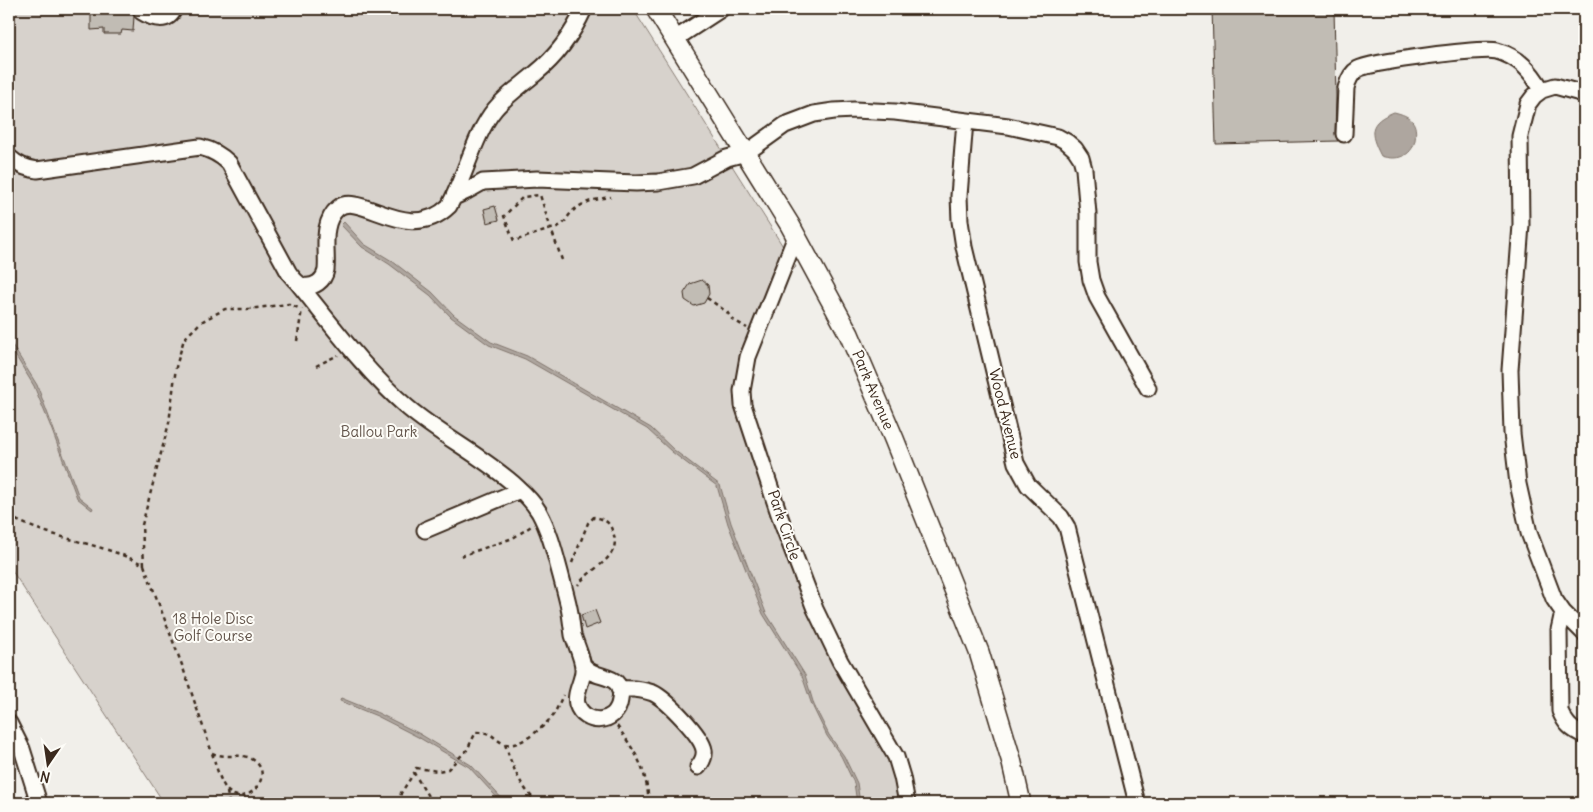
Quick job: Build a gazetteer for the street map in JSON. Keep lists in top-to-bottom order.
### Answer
{
  "streets": {
    "main road": ["Park Avenue"],
    "street": ["Wood Avenue", "Park Circle"]
  },
  "crossings": [
    ["Park Avenue", "Park Circle"]
  ],
  "parks": ["Ballou Park", "18 Hole Disc Golf Course"],
  "north": "bottom"
}
